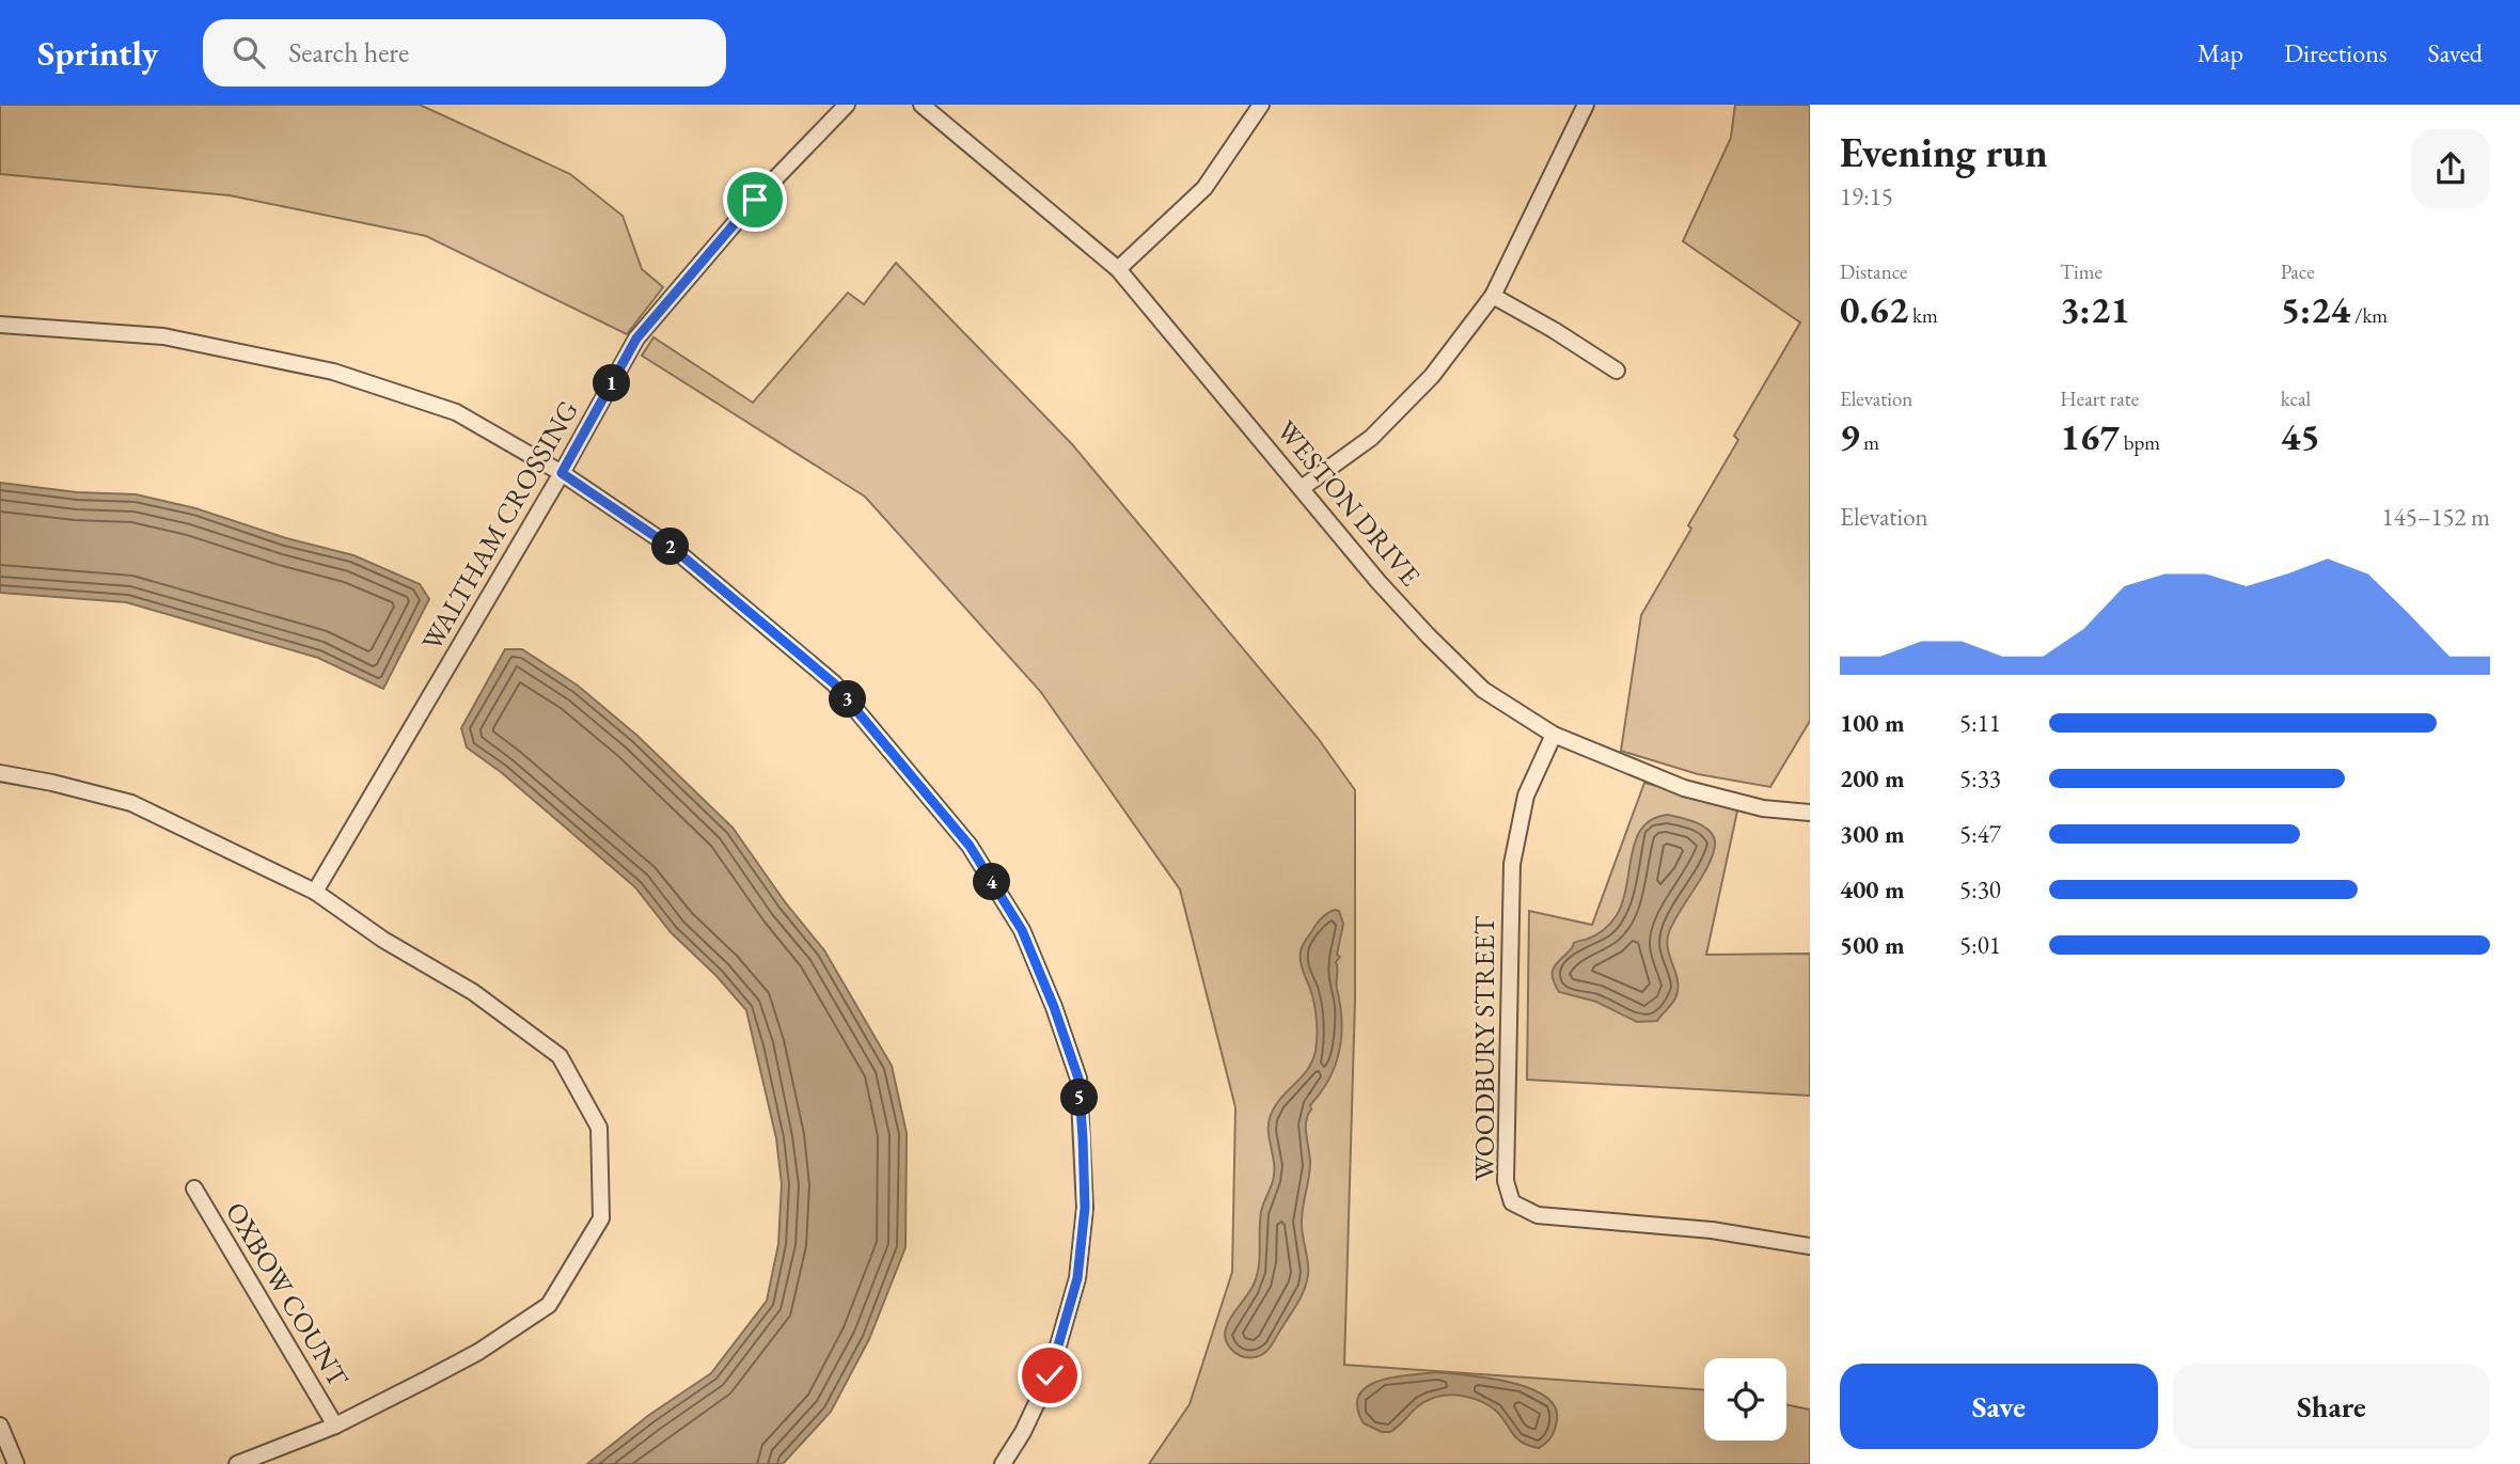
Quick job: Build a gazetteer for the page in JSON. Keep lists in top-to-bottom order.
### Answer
{
  "streets": {
    "street": [
      "WESTON DRIVE",
      "WALTHAM CROSSING",
      "WOODBURY STREET",
      "OXBOW COUNT"
    ]
  },
  "crossings": [
    ["WESTON DRIVE", "WOODBURY STREET"]
  ],
  "page": {
    "header": "Sprintly",
    "search": "Search here",
    "nav": ["Map", "Directions", "Saved"],
    "heading": ["Evening run", "19:15"],
    "stats": [
      ["Distance", "0.62 km"],
      ["Time", "3:21"],
      ["Pace", "5:24 /km"],
      ["Elevation", "9 m"],
      ["Heart rate", "167 bpm"],
      ["kcal", "45"]
    ],
    "pins": [
      "1",
      "2",
      "3",
      "4",
      "5"
    ],
    "chart": ["Elevation", "145–152 m"],
    "list": [
      {
        "name": "100 m",
        "note": "5:11"
      },
      {
        "name": "200 m",
        "note": "5:33"
      },
      {
        "name": "300 m",
        "note": "5:47"
      },
      {
        "name": "400 m",
        "note": "5:30"
      },
      {
        "name": "500 m",
        "note": "5:01"
      }
    ],
    "buttons": ["Save", "Share"]
  }
}
